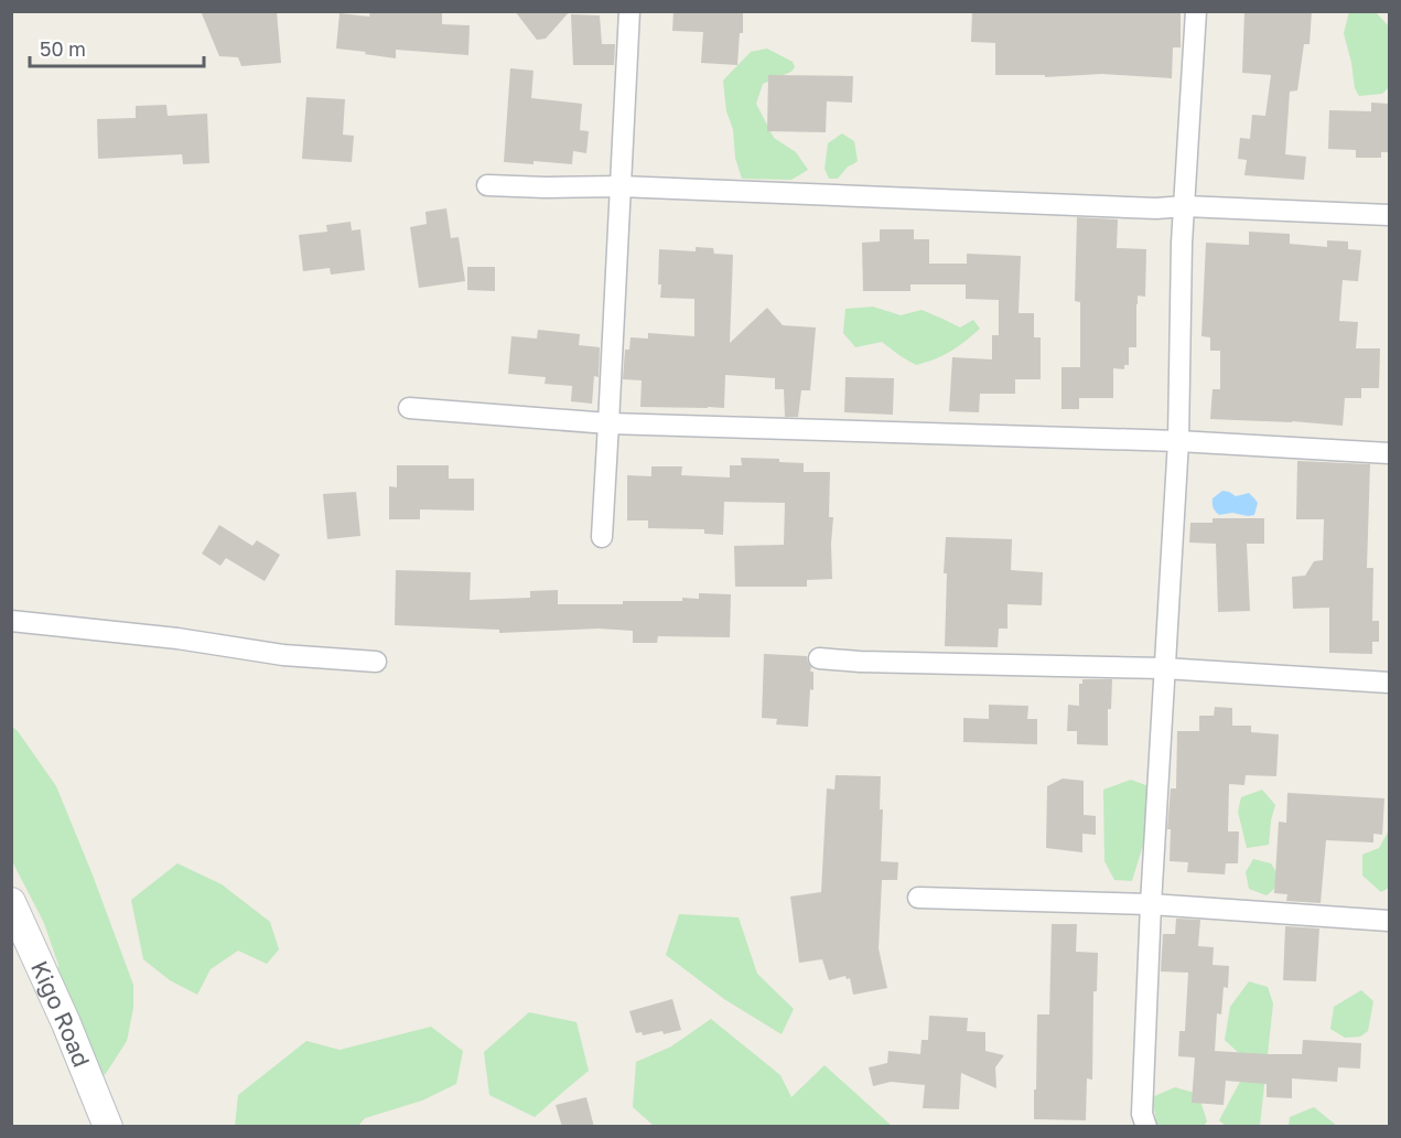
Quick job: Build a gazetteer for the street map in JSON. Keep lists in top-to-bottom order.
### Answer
{
  "streets": {
    "street": ["Kigo Road"]
  },
  "scale_bar": "50 m"
}
